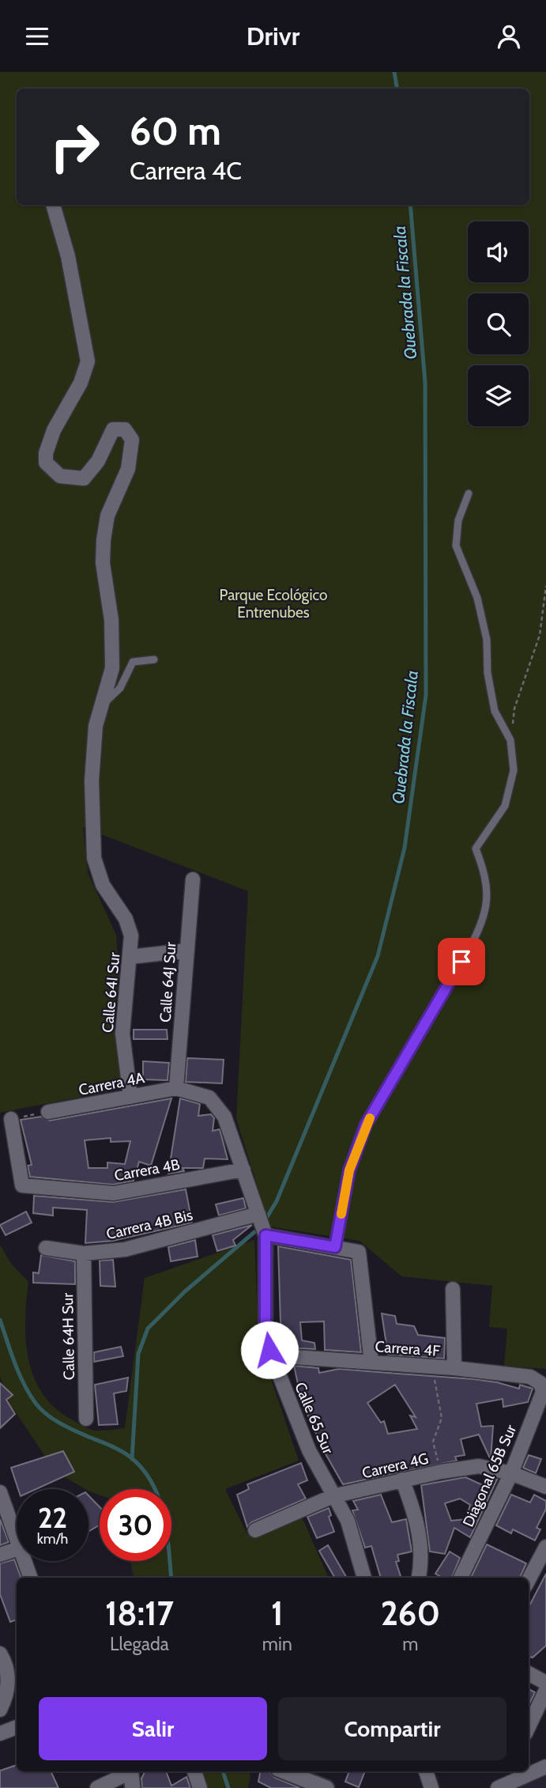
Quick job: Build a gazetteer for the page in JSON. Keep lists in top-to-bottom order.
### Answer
{
  "streets": {
    "street": [
      "Calle 64J Sur",
      "Calle 64I Sur",
      "Carrera 4A",
      "Carrera 4B",
      "Carrera 4B Bis",
      "Calle 64H Sur",
      "Carrera 4F",
      "Calle 65 Sur",
      "Carrera 4G",
      "Diagonal 65B Sur"
    ]
  },
  "crossings": [
    ["Calle 64J Sur", "Carrera 4A"],
    ["Calle 64I Sur", "Carrera 4A"],
    ["Carrera 4A", "Calle 65 Sur"],
    ["Carrera 4B", "Calle 65 Sur"],
    ["Carrera 4B Bis", "Calle 64H Sur"],
    ["Carrera 4B Bis", "Calle 65 Sur"],
    ["Carrera 4F", "Calle 65 Sur"],
    ["Carrera 4F", "Diagonal 65B Sur"],
    ["Calle 65 Sur", "Carrera 4G"],
    ["Carrera 4G", "Diagonal 65B Sur"]
  ],
  "water": ["Quebrada la Fiscala"],
  "parks": ["Parque Ecológico Entrenubes"],
  "page": {
    "header": "Drivr",
    "turn": ["60 m", "Carrera 4C"],
    "speed": "22 km/h",
    "limit": "30",
    "eta": [
      "18:17",
      "Llegada",
      "1",
      "min",
      "260",
      "m"
    ],
    "buttons": ["Salir", "Compartir"]
  }
}
